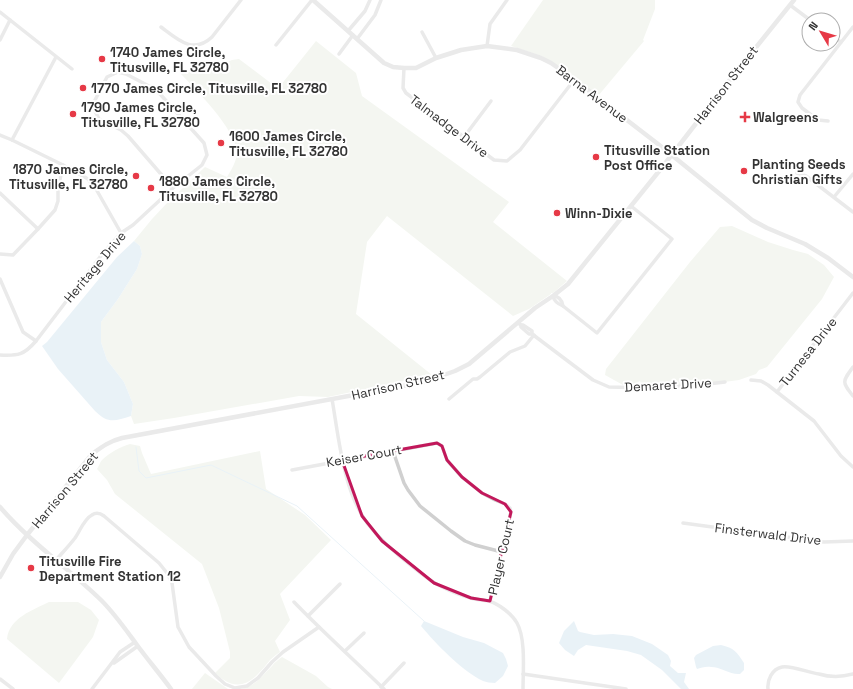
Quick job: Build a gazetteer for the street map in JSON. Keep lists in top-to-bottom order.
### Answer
{
  "streets": {
    "street": [
      "Harrison Street",
      "Barna Avenue",
      "Talmadge Drive",
      "Heritage Drive",
      "Turnesa Drive",
      "Demaret Drive",
      "Keiser Court",
      "Finsterwald Drive",
      "Player Court"
    ]
  },
  "crossings": [
    ["Harrison Street", "Barna Avenue"],
    ["Harrison Street", "Demaret Drive"],
    ["Barna Avenue", "Talmadge Drive"],
    ["Keiser Court", "Player Court"]
  ],
  "places": {
    "other": [
      "1740 James Circle, Titusville, FL 32780",
      "1770 James Circle, Titusville, FL 32780",
      "1790 James Circle, Titusville, FL 32780",
      "1600 James Circle, Titusville, FL 32780",
      "Titusville Station Post Office",
      "Planting Seeds Christian Gifts",
      "1870 James Circle, Titusville, FL 32780",
      "1880 James Circle, Titusville, FL 32780",
      "Winn-Dixie",
      "Titusville Fire Department Station 12"
    ],
    "health": ["Walgreens"]
  },
  "north": "top left"
}
